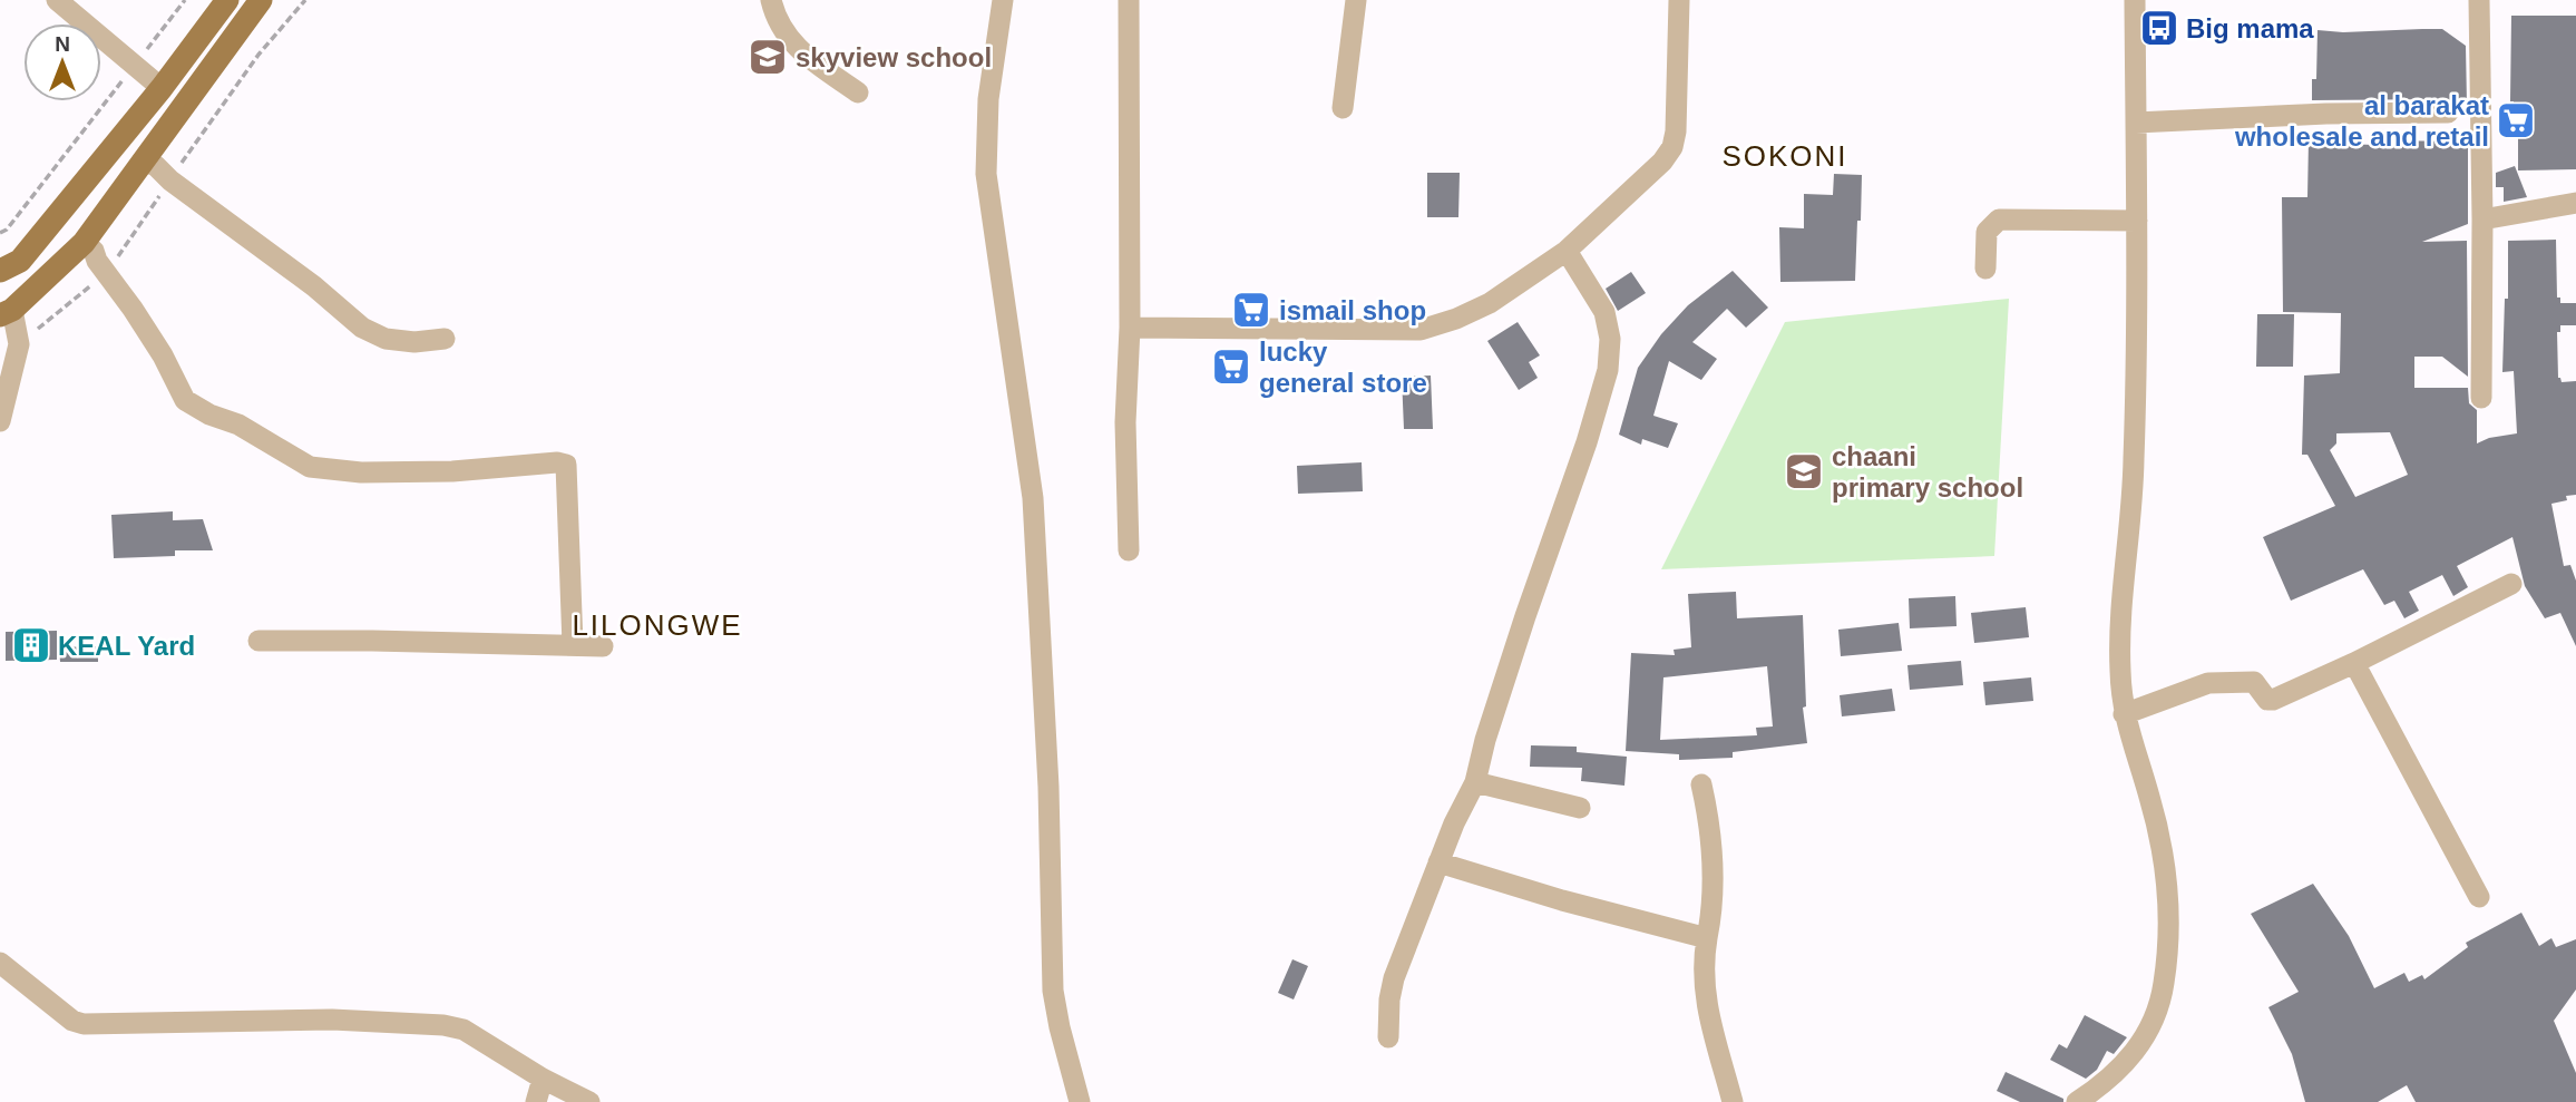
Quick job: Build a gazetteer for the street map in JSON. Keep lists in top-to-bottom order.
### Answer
{
  "districts": ["SOKONI", "LILONGWE"],
  "places": {
    "bus stop": ["Big mama"],
    "school or university": ["skyview school", "chaani primary school"],
    "supermarket": ["al barakat wholesale and retail", "ismail shop", "lucky general store"],
    "building": ["KEAL Yard"]
  },
  "north": "top"
}
